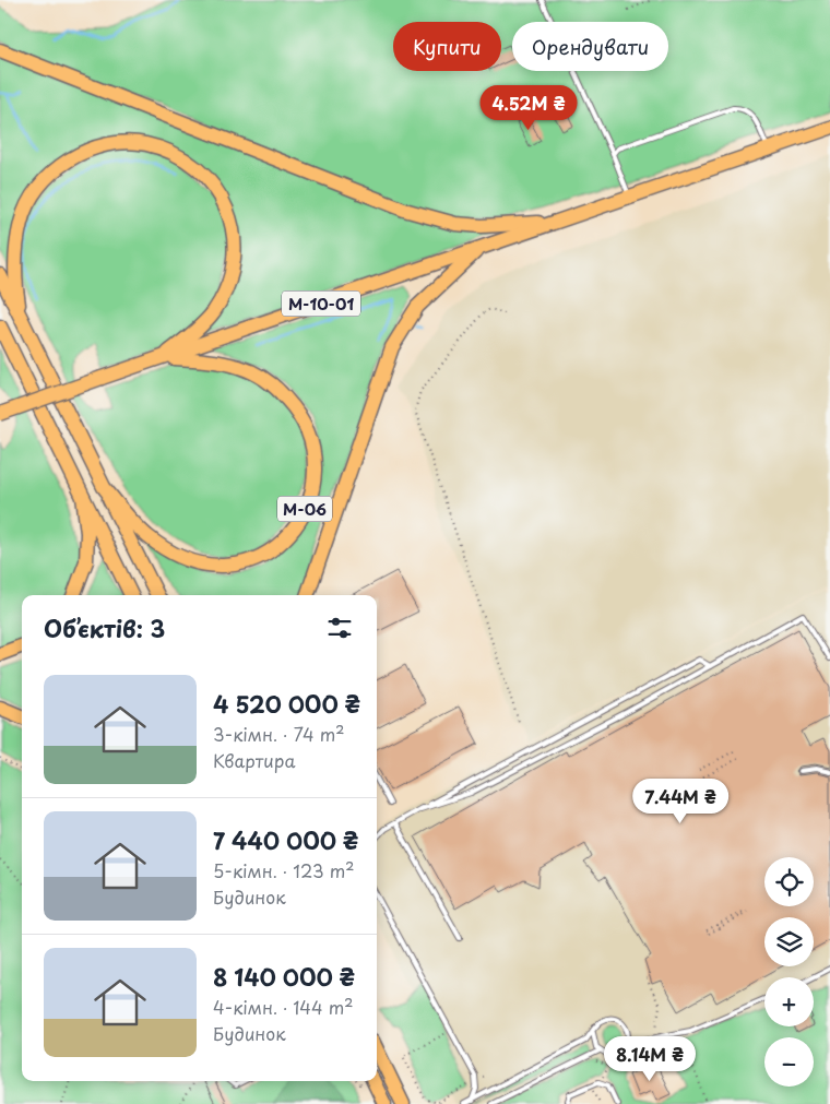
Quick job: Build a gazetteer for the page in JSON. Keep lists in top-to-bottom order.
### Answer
{
  "streets": {
    "main road": ["М-10-01", "М-06"]
  },
  "crossings": [
    ["М-10-01", "М-06"]
  ],
  "page": {
    "chip": ["Купити", "Орендувати"],
    "price": ["4.52M ₴", "7.44M ₴", "8.14M ₴"],
    "heading": "Об’єктів: 3",
    "list": [
      {
        "name": "4 520 000 ₴",
        "note": "3-кімн. · 74 m² · Квартира"
      },
      {
        "name": "7 440 000 ₴",
        "note": "5-кімн. · 123 m² · Будинок"
      },
      {
        "name": "8 140 000 ₴",
        "note": "4-кімн. · 144 m² · Будинок"
      }
    ],
    "map_buttons": ["+", "−"]
  }
}
